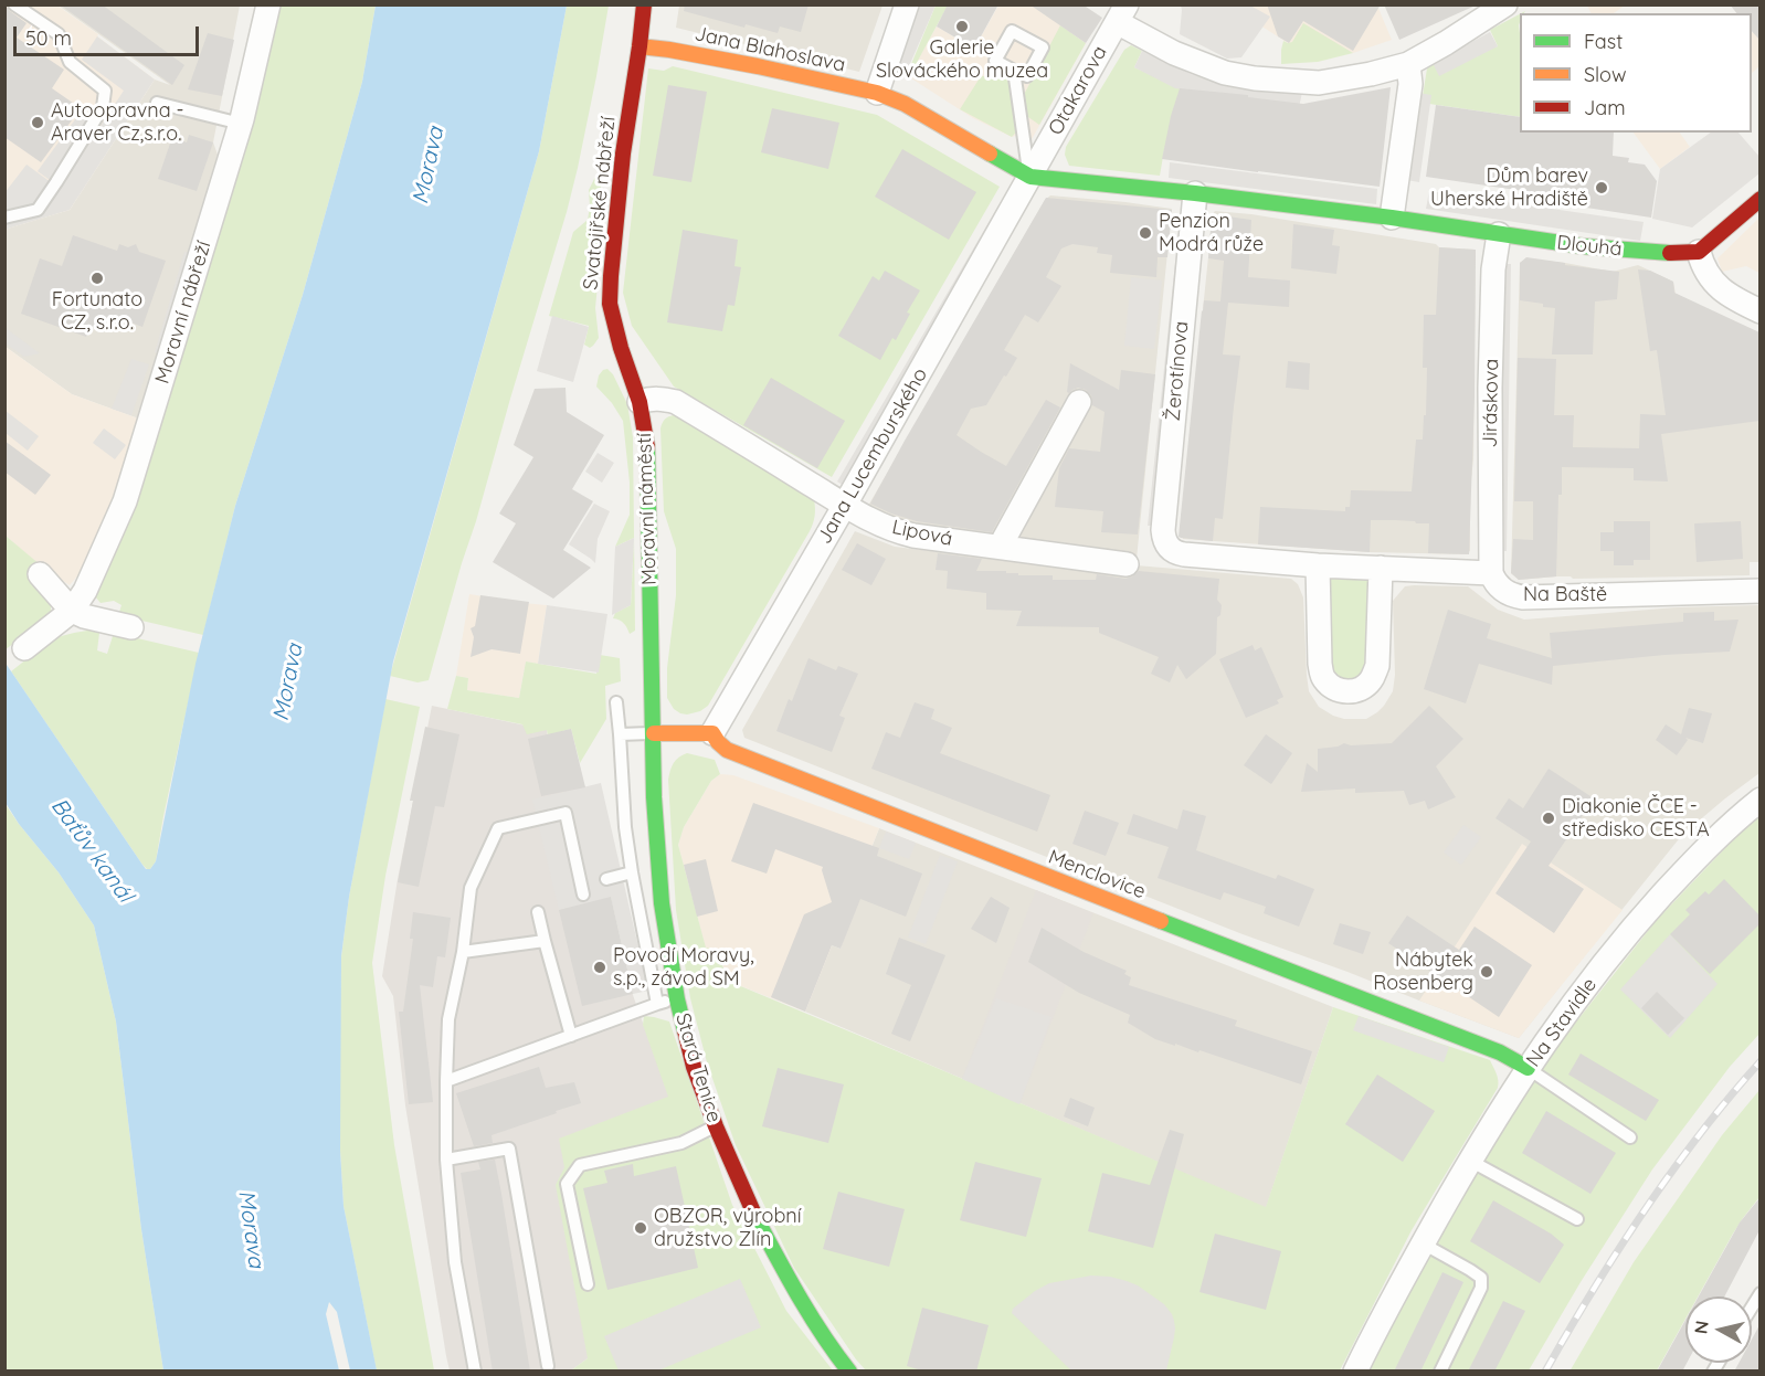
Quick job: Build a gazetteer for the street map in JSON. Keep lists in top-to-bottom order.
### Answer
{
  "streets": {
    "street": [
      "Jana Blahoslava",
      "Otakarova",
      "Svatojiřské nábřeží",
      "Dlouhá",
      "Moravní nábřeží",
      "Žerotínova",
      "Jiráskova",
      "Jana Lucemburského",
      "Moravní náměstí",
      "Lipová",
      "Na Baště",
      "Menclovice",
      "Na Stavidle",
      "Stará Tenice"
    ]
  },
  "crossings": [
    ["Jana Blahoslava", "Otakarova"],
    ["Jana Blahoslava", "Svatojiřské nábřeží"],
    ["Jana Blahoslava", "Dlouhá"],
    ["Jana Blahoslava", "Jana Lucemburského"],
    ["Otakarova", "Dlouhá"],
    ["Otakarova", "Jana Lucemburského"],
    ["Svatojiřské nábřeží", "Moravní náměstí"],
    ["Dlouhá", "Žerotínova"],
    ["Dlouhá", "Jiráskova"],
    ["Dlouhá", "Jana Lucemburského"],
    ["Jiráskova", "Na Baště"],
    ["Jana Lucemburského", "Lipová"],
    ["Jana Lucemburského", "Menclovice"],
    ["Moravní náměstí", "Stará Tenice"],
    ["Menclovice", "Na Stavidle"]
  ],
  "water": ["Morava", "Baťův kanál"],
  "places": [
    "Galerie Slováckého muzea",
    "Autoopravna - Araver Cz,s.r.o.",
    "Dům barev Uherské Hradiště",
    "Penzion Modrá růže",
    "Fortunato CZ, s.r.o.",
    "Diakonie ČCE - středisko CESTA",
    "Povodí Moravy, s.p., závod SM",
    "Nábytek Rosenberg",
    "OBZOR, výrobní družstvo Zlín"
  ],
  "legend": ["Fast", "Slow", "Jam"],
  "scale_bar": "50 m",
  "north": "left"
}
